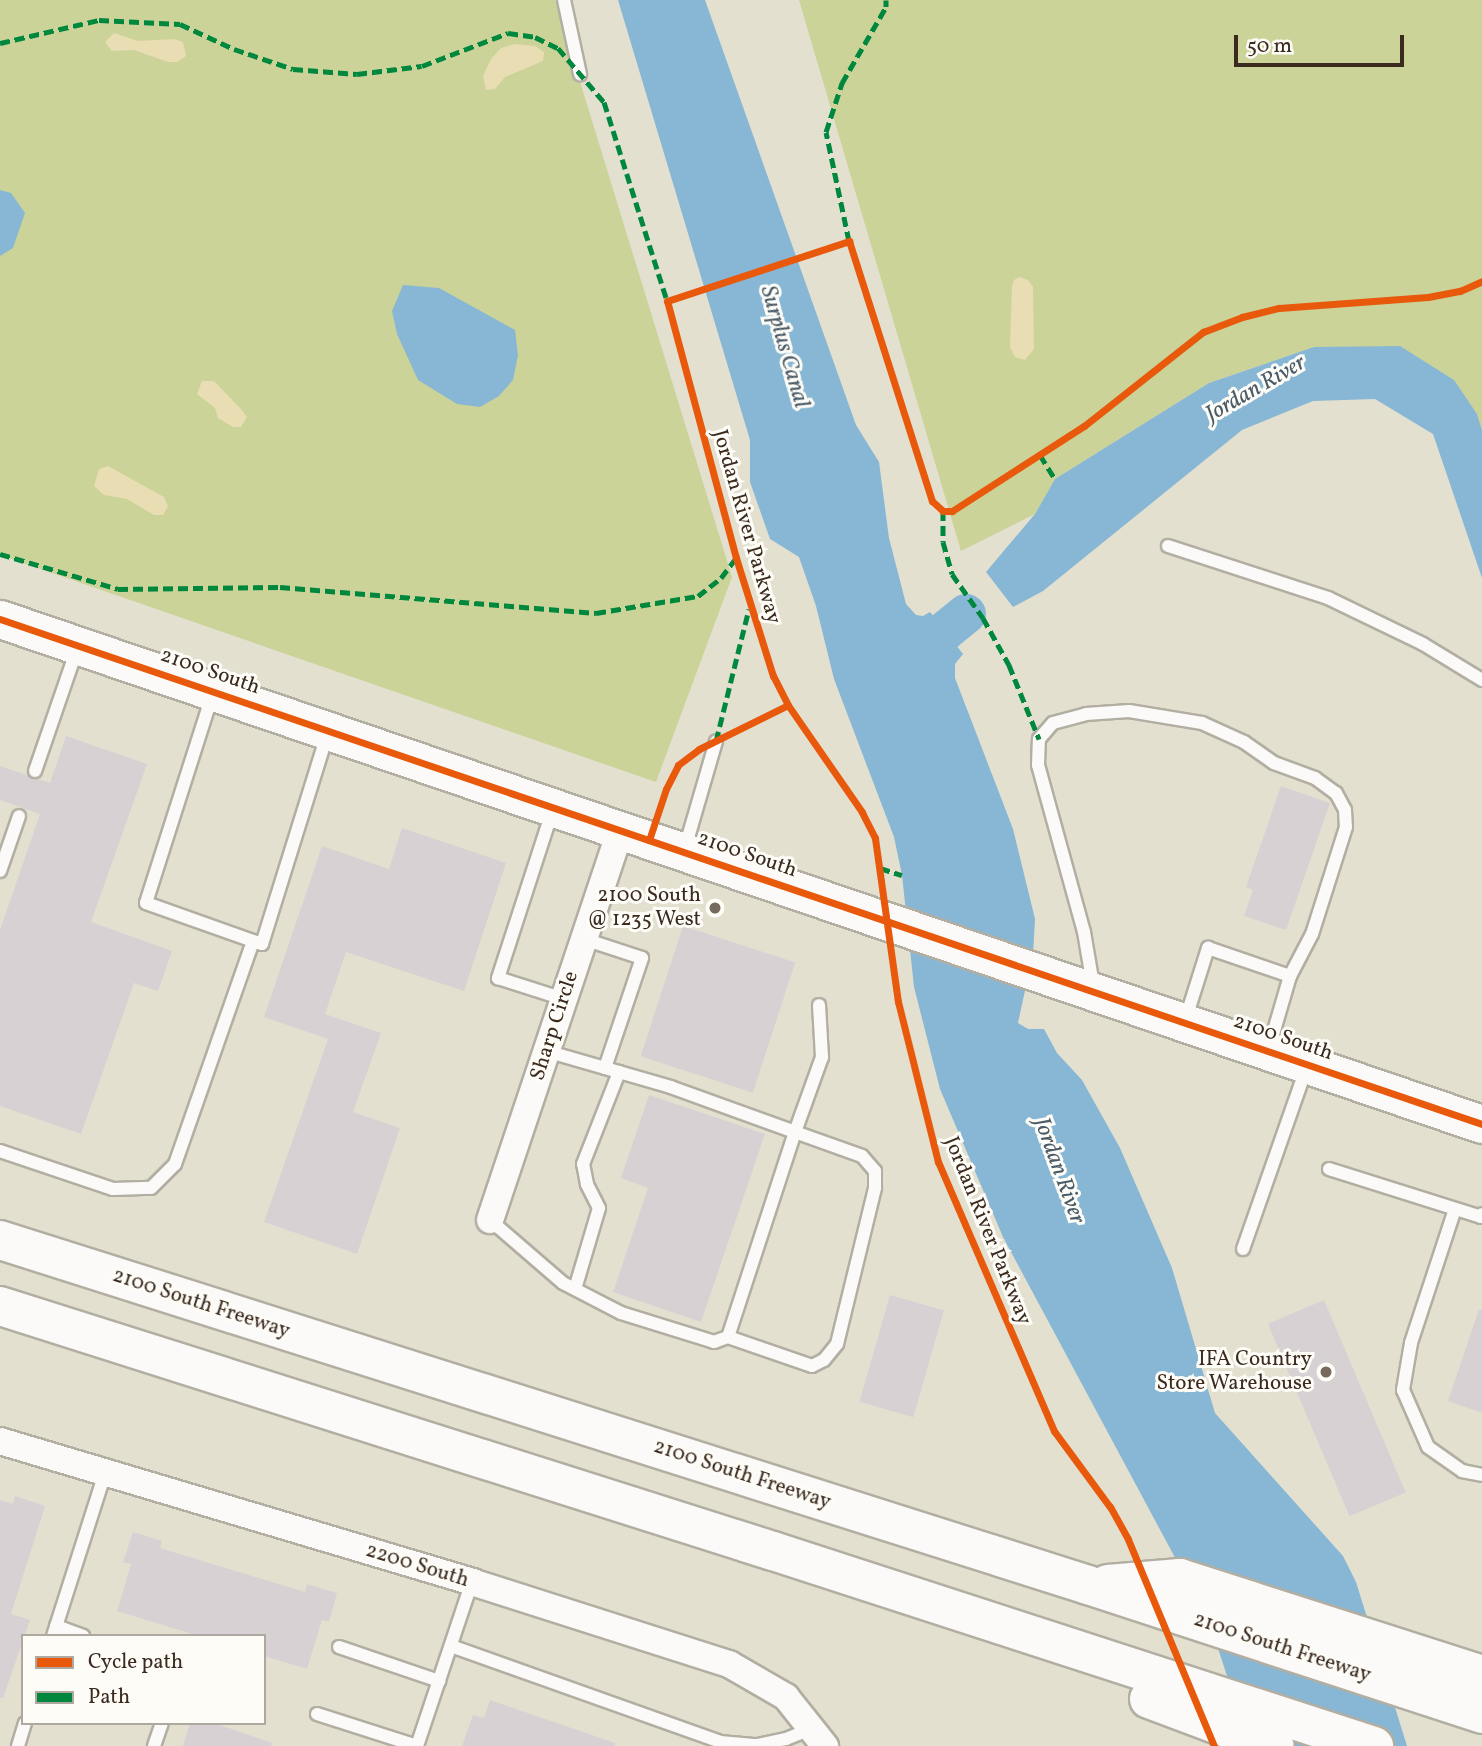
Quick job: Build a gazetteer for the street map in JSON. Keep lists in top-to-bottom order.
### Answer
{
  "streets": {
    "highway": ["2100 South Freeway"],
    "street": ["2100 South", "Sharp Circle", "2200 South"],
    "cycle path": ["Jordan River Parkway"]
  },
  "crossings": [
    ["2100 South", "Sharp Circle"]
  ],
  "water": ["Surplus Canal", "Jordan River"],
  "places": ["2100 South @ 1235 West", "IFA Country Store Warehouse"],
  "legend": ["Cycle path", "Path"],
  "scale_bar": "50 m"
}
